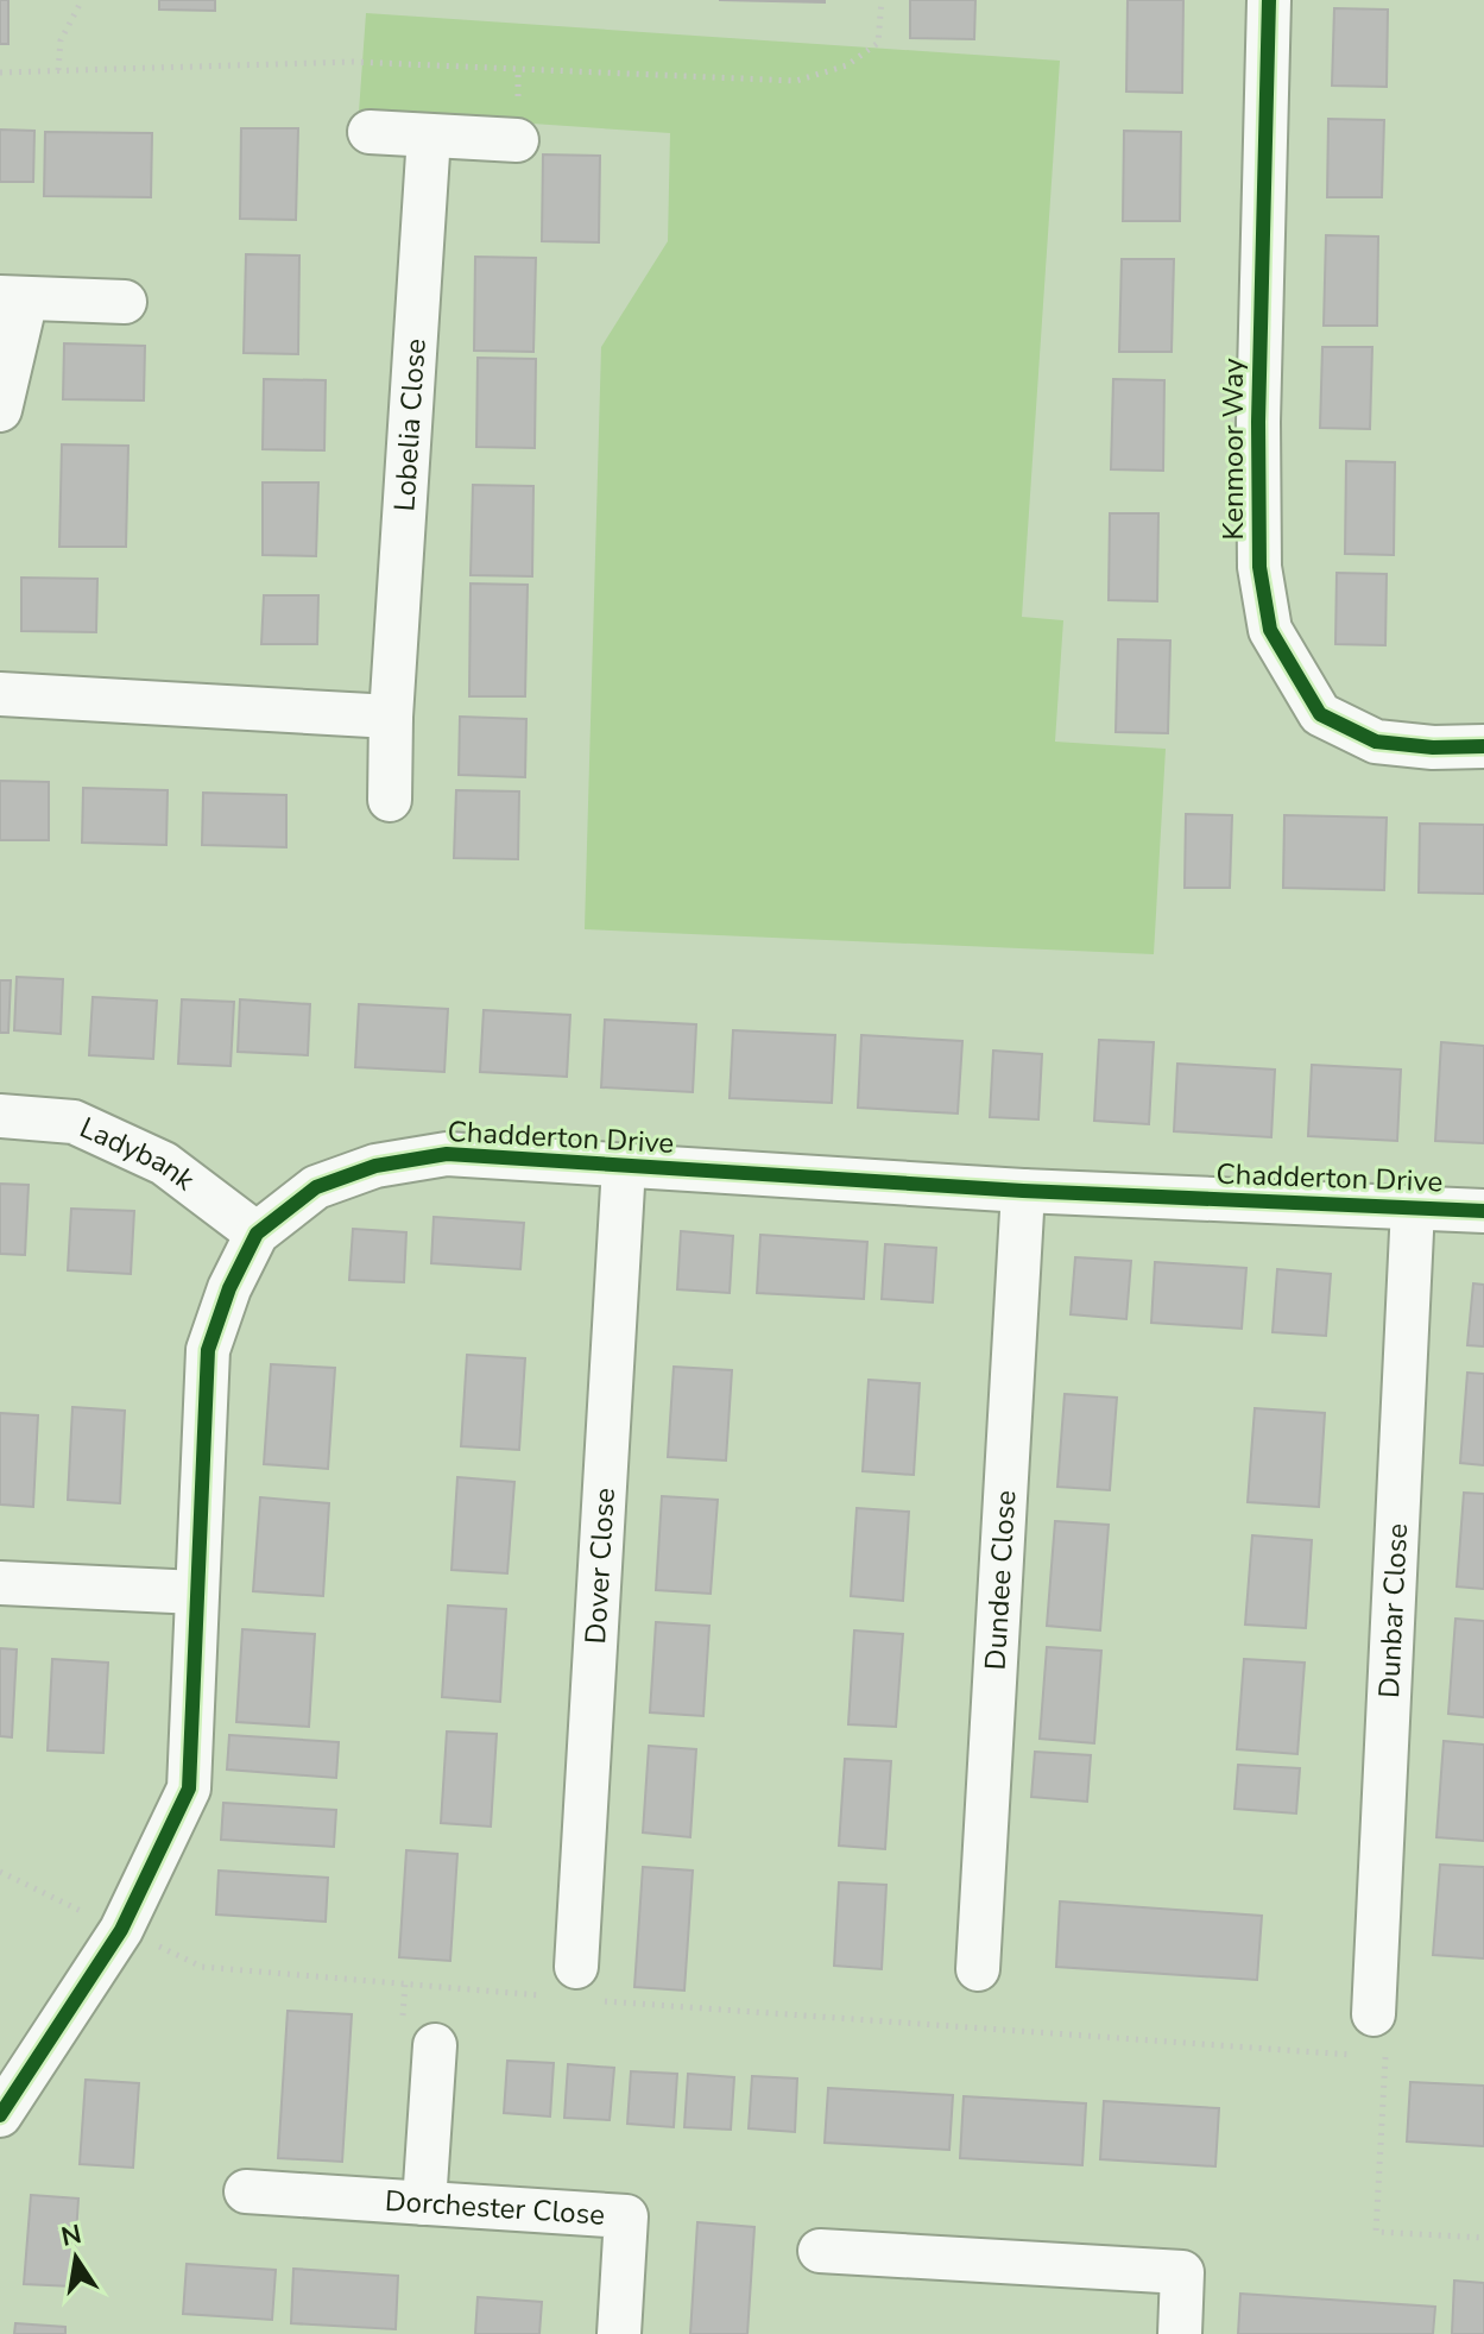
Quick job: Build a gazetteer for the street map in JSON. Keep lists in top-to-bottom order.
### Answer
{
  "streets": {
    "street": [
      "Lobelia Close",
      "Kenmoor Way",
      "Chadderton Drive",
      "Ladybank",
      "Dover Close",
      "Dundee Close",
      "Dunbar Close",
      "Dorchester Close"
    ]
  },
  "crossings": [
    ["Chadderton Drive", "Ladybank"],
    ["Chadderton Drive", "Dover Close"],
    ["Chadderton Drive", "Dundee Close"],
    ["Chadderton Drive", "Dunbar Close"]
  ],
  "north": "top"
}
